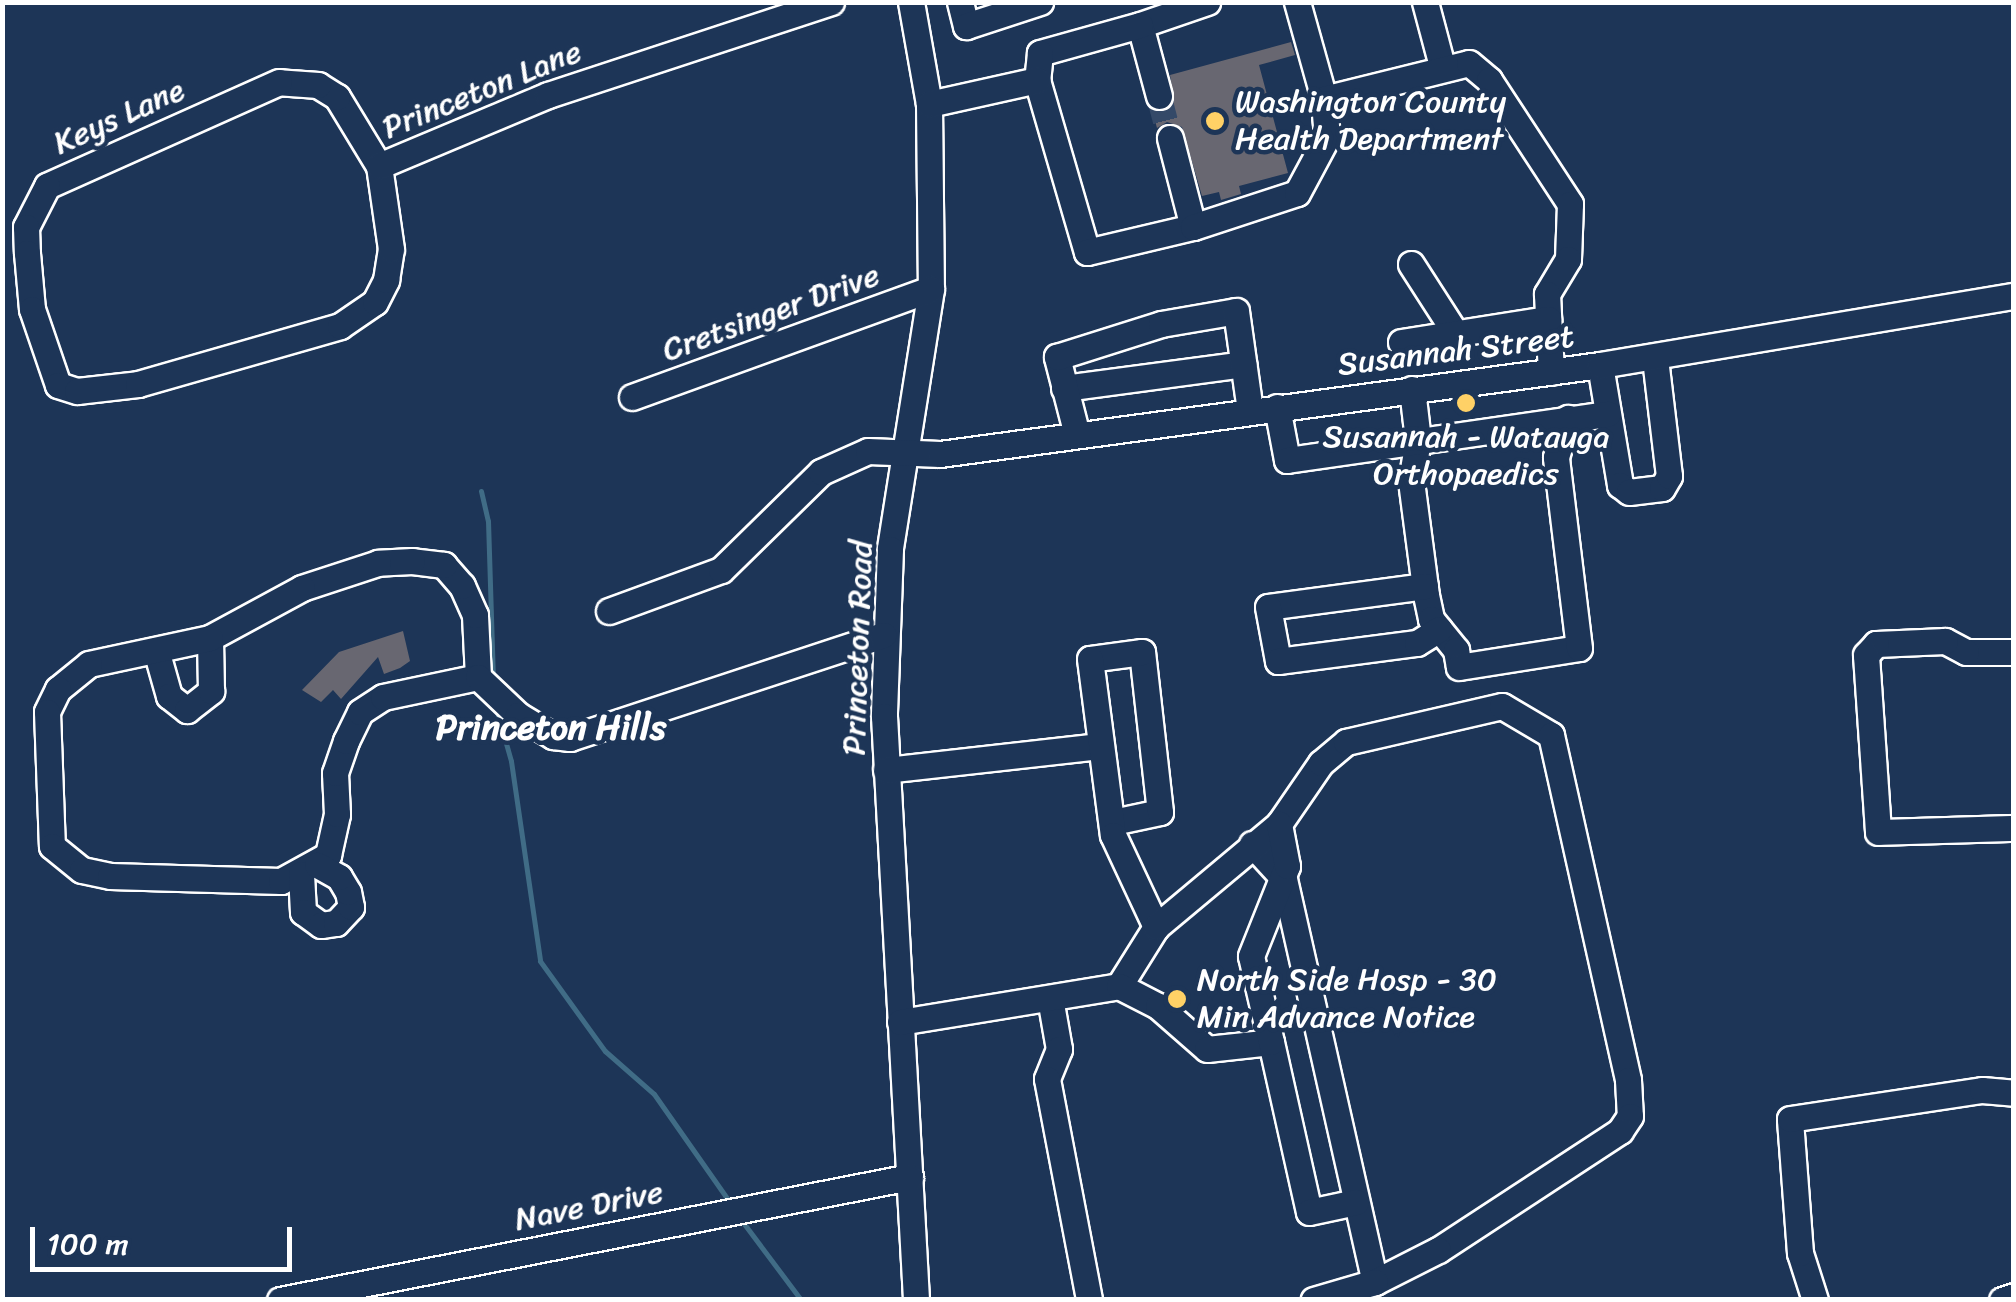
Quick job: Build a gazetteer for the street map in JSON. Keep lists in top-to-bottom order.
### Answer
{
  "streets": {
    "street": [
      "Princeton Lane",
      "Keys Lane",
      "Cretsinger Drive",
      "Susannah Street",
      "Princeton Road",
      "Nave Drive"
    ]
  },
  "crossings": [
    ["Princeton Lane", "Keys Lane"],
    ["Cretsinger Drive", "Princeton Road"],
    ["Susannah Street", "Princeton Road"],
    ["Princeton Road", "Nave Drive"]
  ],
  "districts": ["Princeton Hills"],
  "places": ["Washington County Health Department", "Susannah - Watauga Orthopaedics", "North Side Hosp - 30 Min Advance Notice"],
  "scale_bar": "100 m"
}
